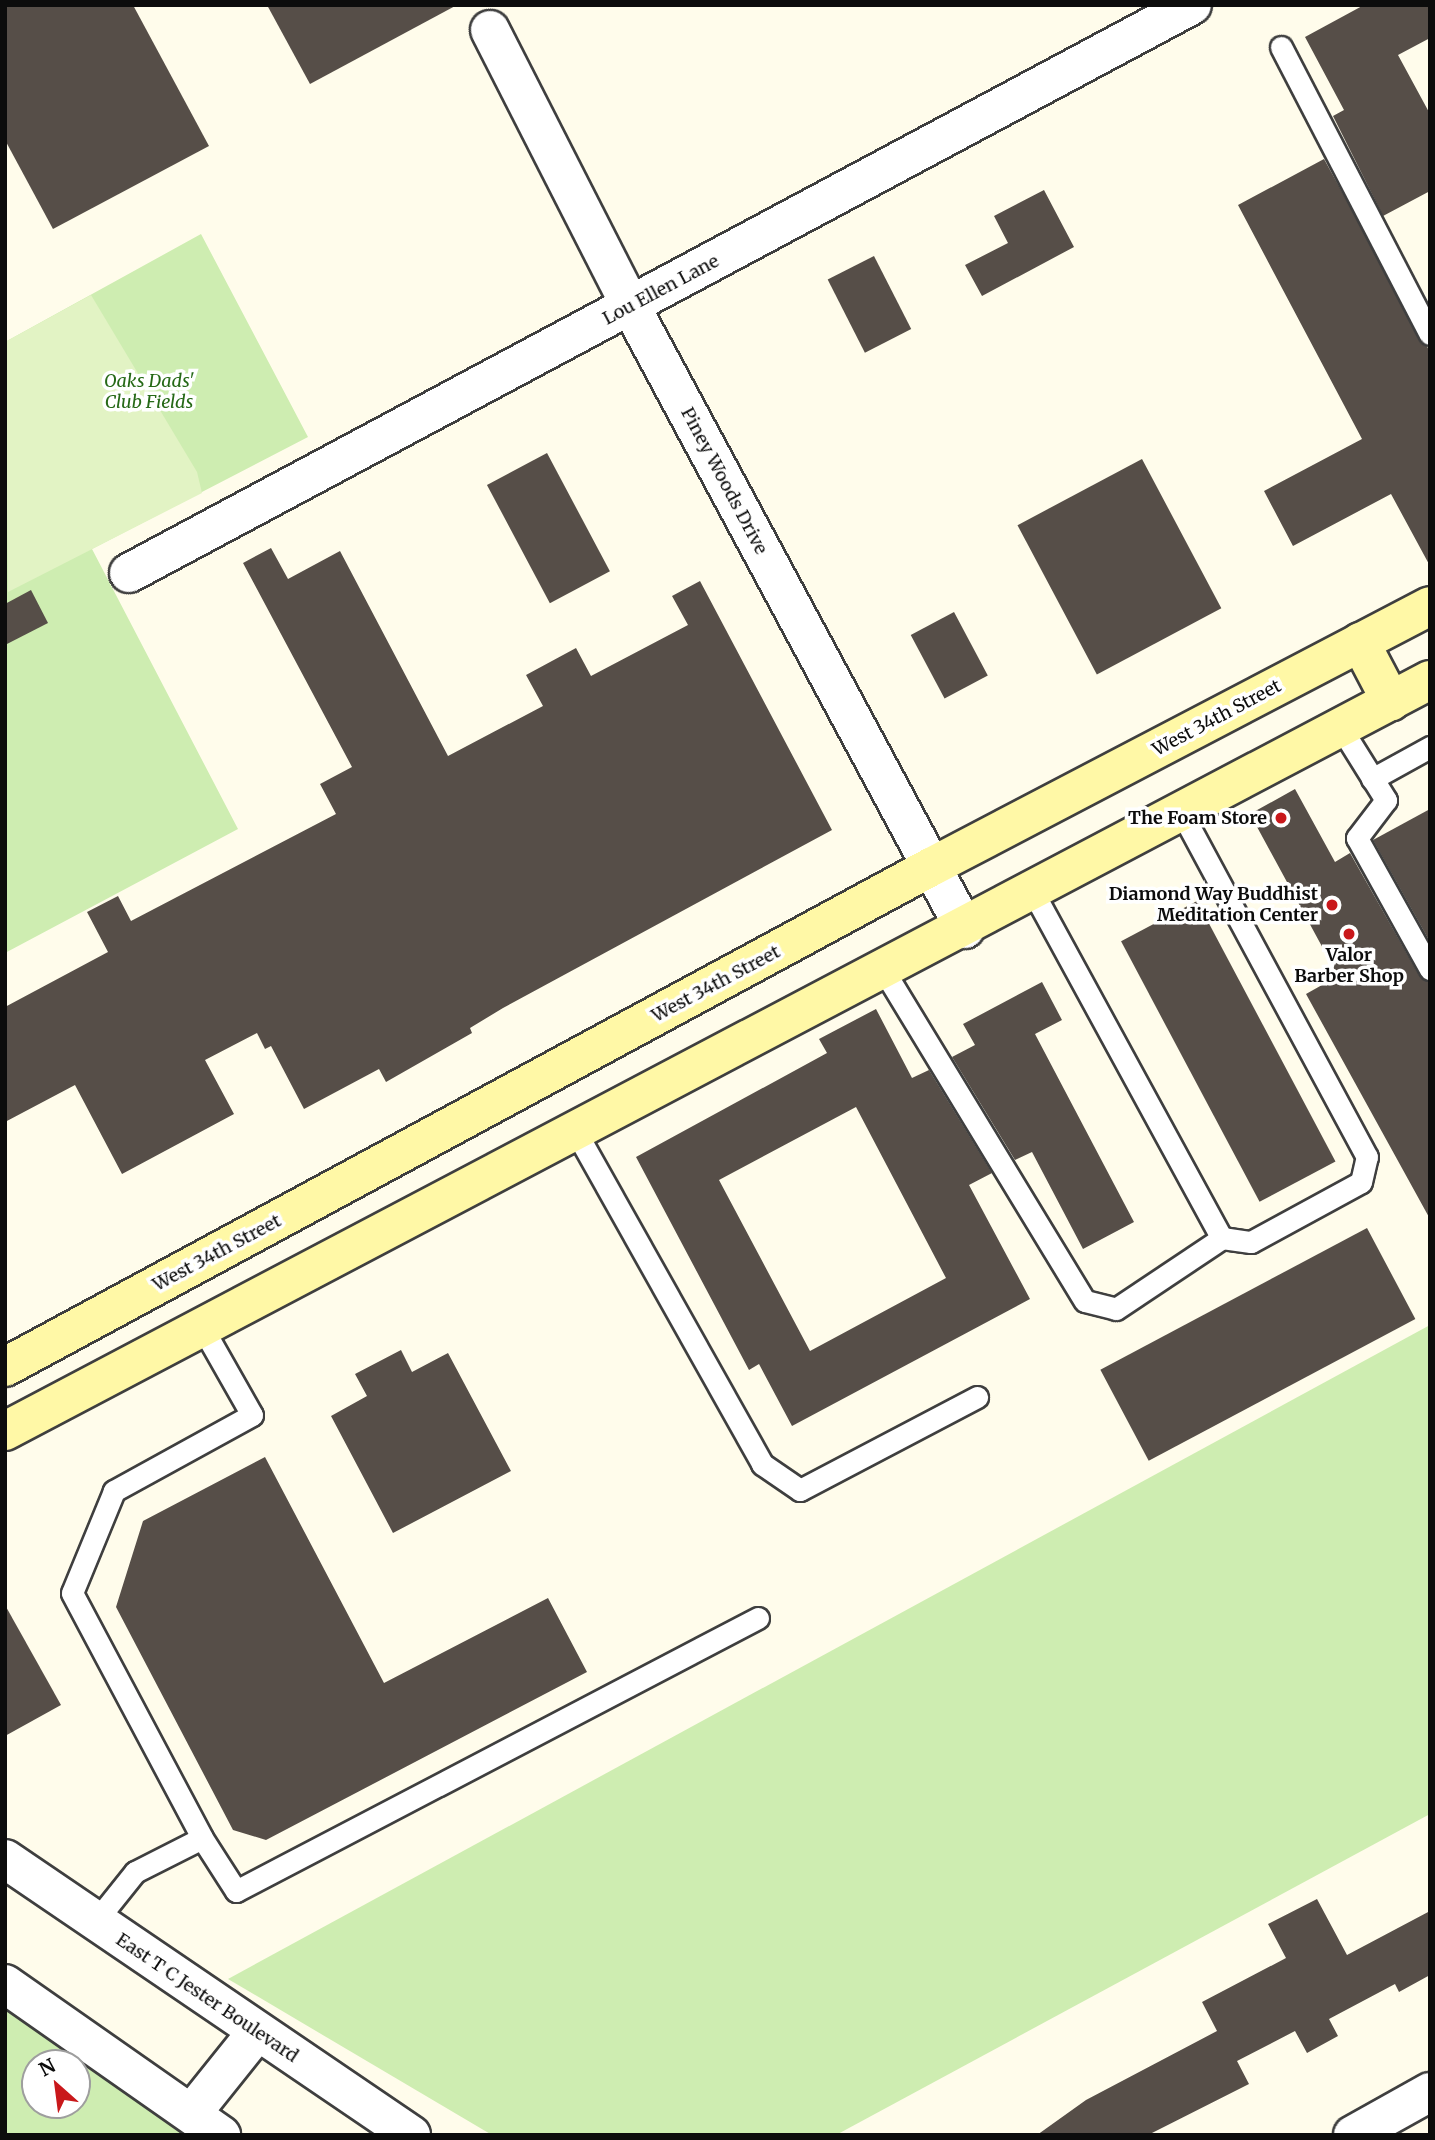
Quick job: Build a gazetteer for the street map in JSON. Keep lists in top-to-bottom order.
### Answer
{
  "streets": {
    "main road": ["West 34th Street"],
    "street": ["Lou Ellen Lane", "Piney Woods Drive", "East T C Jester Boulevard"]
  },
  "crossings": [
    ["Lou Ellen Lane", "Piney Woods Drive"],
    ["Piney Woods Drive", "West 34th Street"]
  ],
  "parks": ["Oaks Dads' Club Fields"],
  "places": ["The Foam Store", "Diamond Way Buddhist Meditation Center", "Valor Barber Shop"],
  "north": "top left"
}
